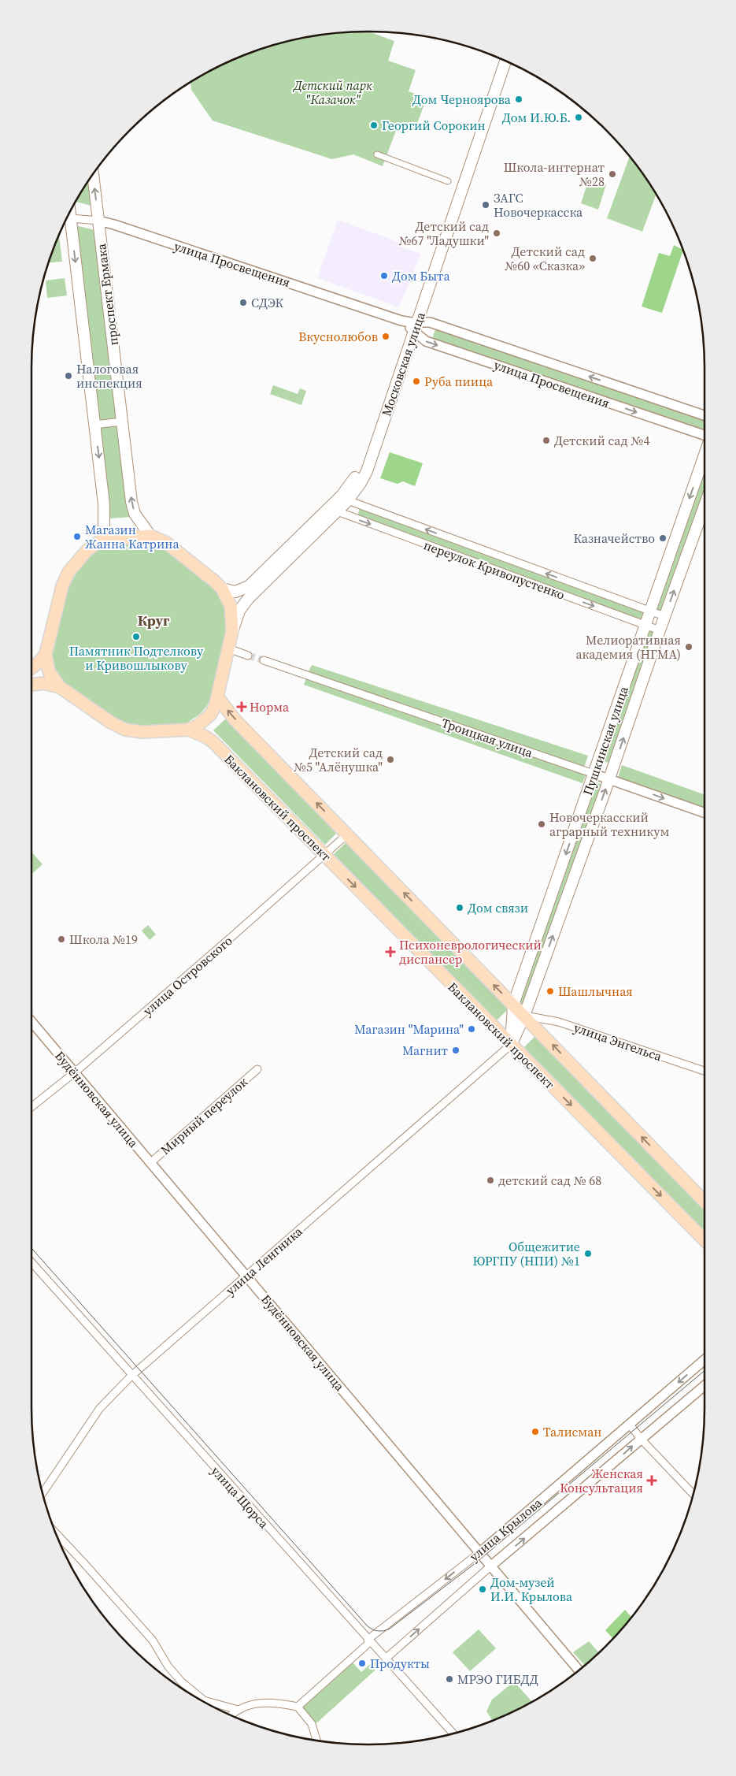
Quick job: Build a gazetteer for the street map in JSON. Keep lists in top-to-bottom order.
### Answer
{
  "streets": {
    "main road": [
      "проспект Ермака",
      "Московская улица",
      "Пушкинская улица",
      "Баклановский проспект"
    ],
    "street": [
      "улица Просвещения",
      "переулок Кривопустенко",
      "Троицкая улица",
      "улица Островского",
      "улица Энгельса",
      "Будённовская улица",
      "Мирный переулок",
      "улица Ленгника",
      "улица Щорса",
      "улица Крылова"
    ]
  },
  "crossings": [
    ["улица Просвещения", "проспект Ермака"],
    ["улица Просвещения", "Московская улица"],
    ["Московская улица", "переулок Кривопустенко"],
    ["переулок Кривопустенко", "Пушкинская улица"],
    ["Троицкая улица", "Пушкинская улица"],
    ["Пушкинская улица", "Баклановский проспект"],
    ["Пушкинская улица", "улица Энгельса"],
    ["Пушкинская улица", "улица Ленгника"],
    ["Баклановский проспект", "улица Островского"],
    ["Баклановский проспект", "улица Ленгника"],
    ["улица Островского", "Будённовская улица"],
    ["Будённовская улица", "Мирный переулок"],
    ["Будённовская улица", "улица Ленгника"],
    ["Будённовская улица", "улица Крылова"],
    ["улица Ленгника", "улица Щорса"],
    ["улица Щорса", "улица Крылова"]
  ],
  "districts": ["Круг"],
  "parks": ["Детский парк \"Казачок\""],
  "places": {
    "other": [
      "Дом Черноярова",
      "Дом И.Ю.Б.",
      "Георгий Сорокин",
      "Школа-интернат №28",
      "ЗАГС Новочеркасска",
      "Детский сад №67 \"Ладушки\"",
      "Детский сад №60 «Сказка»",
      "Дом Быта",
      "СДЭК",
      "Вкуснолюбов",
      "Налоговая инспекция",
      "Руба пиица",
      "Детский сад №4",
      "Магазин Жанна Катрина",
      "Казначейство",
      "Памятник Подтелкову и Кривошлыкову",
      "Мелиоративная академия (НГМА)",
      "Детский сад №5 \"Алёнушка\"",
      "Новочеркасский аграрный техникум",
      "Дом связи",
      "Школа №19",
      "Шашлычная",
      "Магазин \"Марина\"",
      "Магнит",
      "детский сад № 68",
      "Общежитие ЮРГПУ (НПИ) №1",
      "Талисман",
      "Дом-музей И.И. Крылова",
      "Продукты",
      "МРЭО ГИБДД"
    ],
    "health": ["Норма", "Психоневрологический диспансер", "Женская Консультация"]
  }
}
